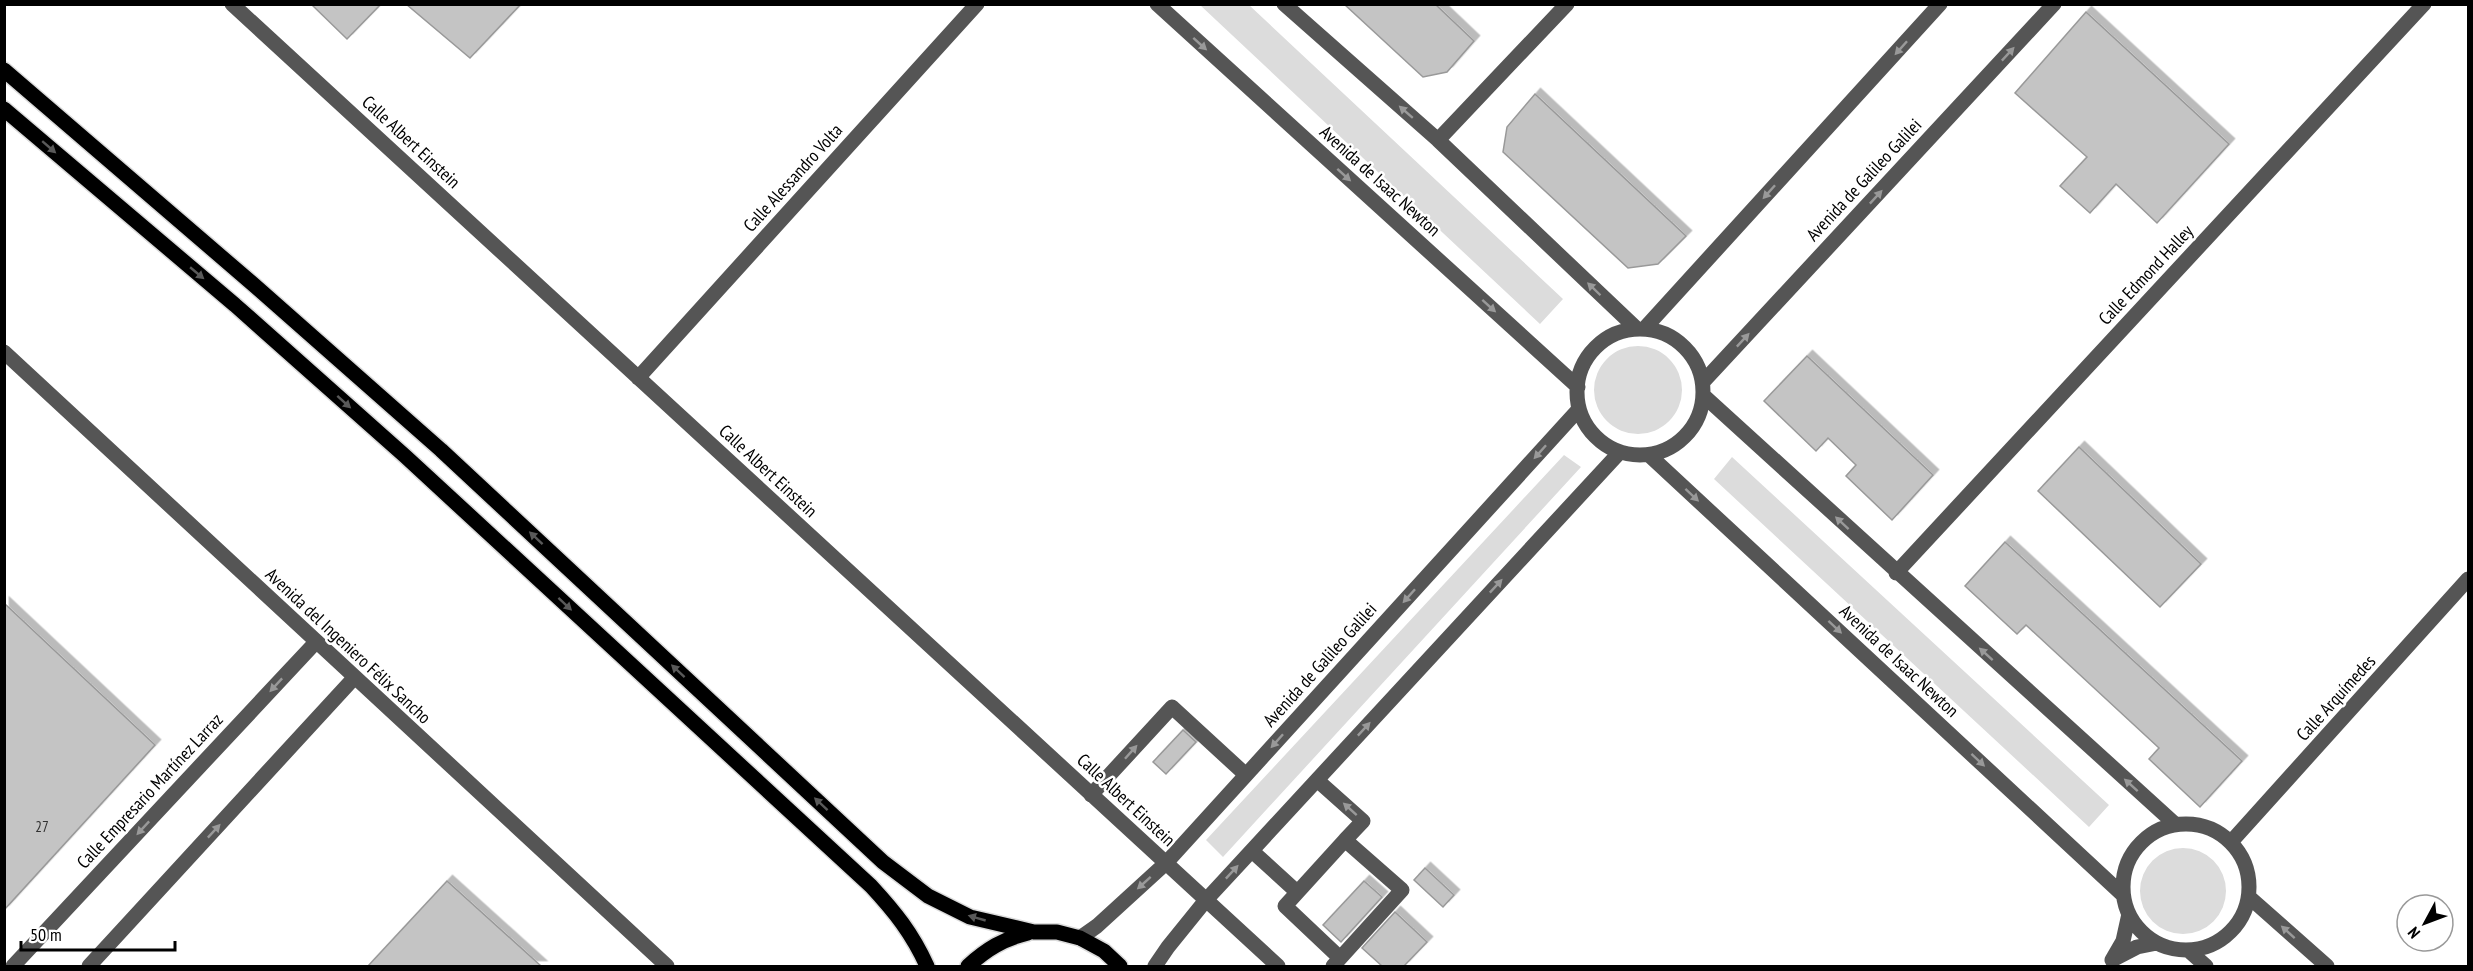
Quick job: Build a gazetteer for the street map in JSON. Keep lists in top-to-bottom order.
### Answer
{
  "streets": {
    "street": [
      "Calle Albert Einstein",
      "Calle Alessandro Volta",
      "Avenida de Galileo Galilei",
      "Avenida de Isaac Newton",
      "Calle Edmond Halley",
      "Avenida del Ingeniero Félix Sancho",
      "Calle Arquímedes",
      "Calle Empresario Martínez Larraz"
    ]
  },
  "crossings": [
    ["Calle Albert Einstein", "Calle Alessandro Volta"],
    ["Calle Albert Einstein", "Avenida de Galileo Galilei"],
    ["Avenida de Galileo Galilei", "Avenida de Isaac Newton"],
    ["Avenida de Isaac Newton", "Calle Arquímedes"],
    ["Avenida del Ingeniero Félix Sancho", "Calle Empresario Martínez Larraz"]
  ],
  "house_numbers": ["27"],
  "scale_bar": "50 m",
  "north": "bottom left"
}
